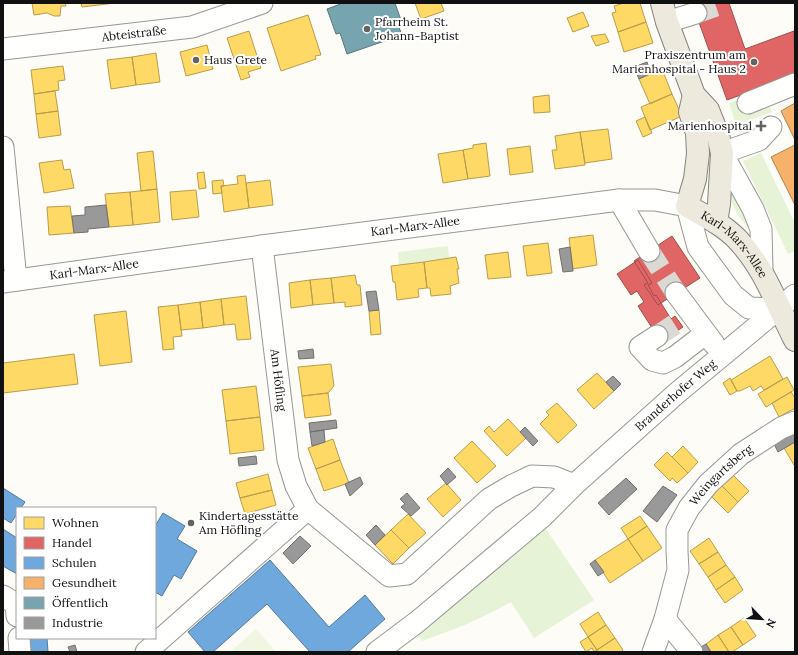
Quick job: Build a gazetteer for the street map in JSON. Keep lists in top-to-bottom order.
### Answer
{
  "streets": {
    "main road": ["Karl-Marx-Allee"],
    "street": [
      "Abteistraße",
      "Am Höfling",
      "Branderhofer Weg",
      "Weingartsberg"
    ]
  },
  "crossings": [
    ["Karl-Marx-Allee", "Am Höfling"],
    ["Karl-Marx-Allee", "Branderhofer Weg"],
    ["Am Höfling", "Branderhofer Weg"]
  ],
  "places": {
    "other": [
      "Pfarrheim St. Johann-Baptist",
      "Haus Grete",
      "Praxiszentrum am Marienhospital - Haus 2",
      "Kindertagesstätte Am Höfling"
    ],
    "health": ["Marienhospital"]
  },
  "legend": [
    "Wohnen",
    "Handel",
    "Schulen",
    "Gesundheit",
    "Öffentlich",
    "Industrie"
  ],
  "north": "bottom right"
}
